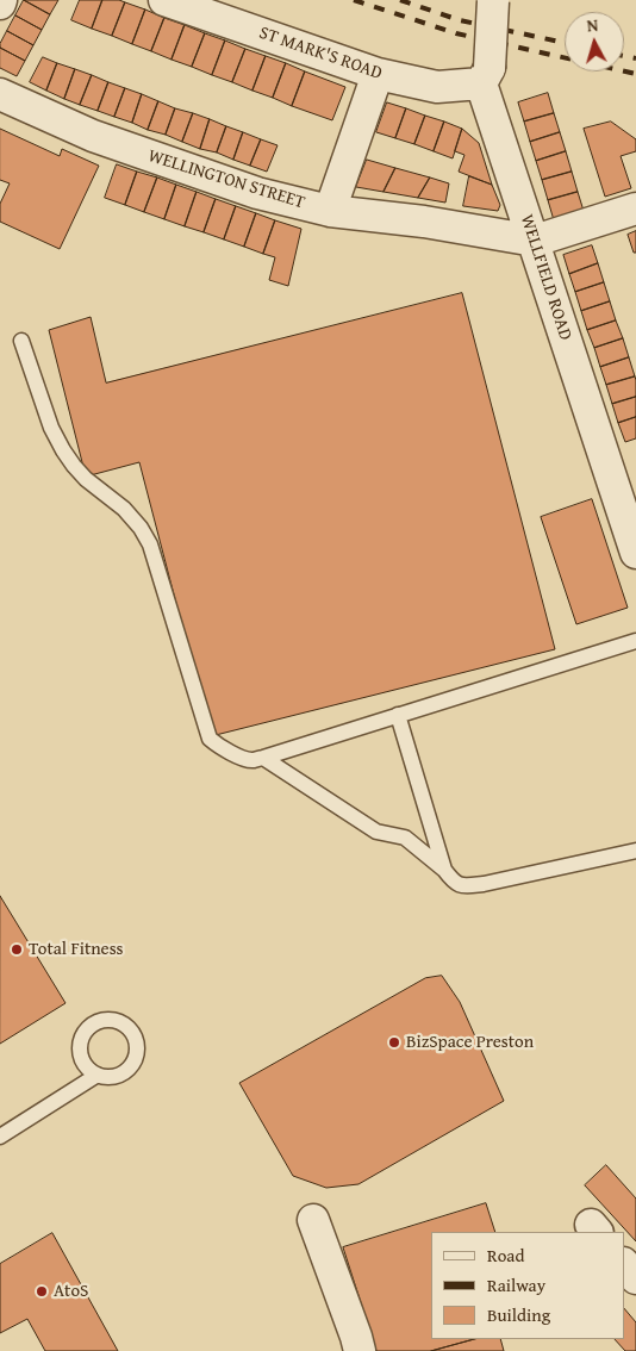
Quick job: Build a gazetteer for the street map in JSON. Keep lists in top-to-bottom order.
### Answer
{
  "streets": {
    "street": ["ST MARK'S ROAD", "WELLINGTON STREET", "WELLFIELD ROAD"]
  },
  "crossings": [
    ["ST MARK'S ROAD", "WELLFIELD ROAD"],
    ["WELLINGTON STREET", "WELLFIELD ROAD"]
  ],
  "places": ["Total Fitness", "BizSpace Preston", "AtoS"],
  "legend": ["Road", "Railway", "Building"],
  "north": "top"
}
